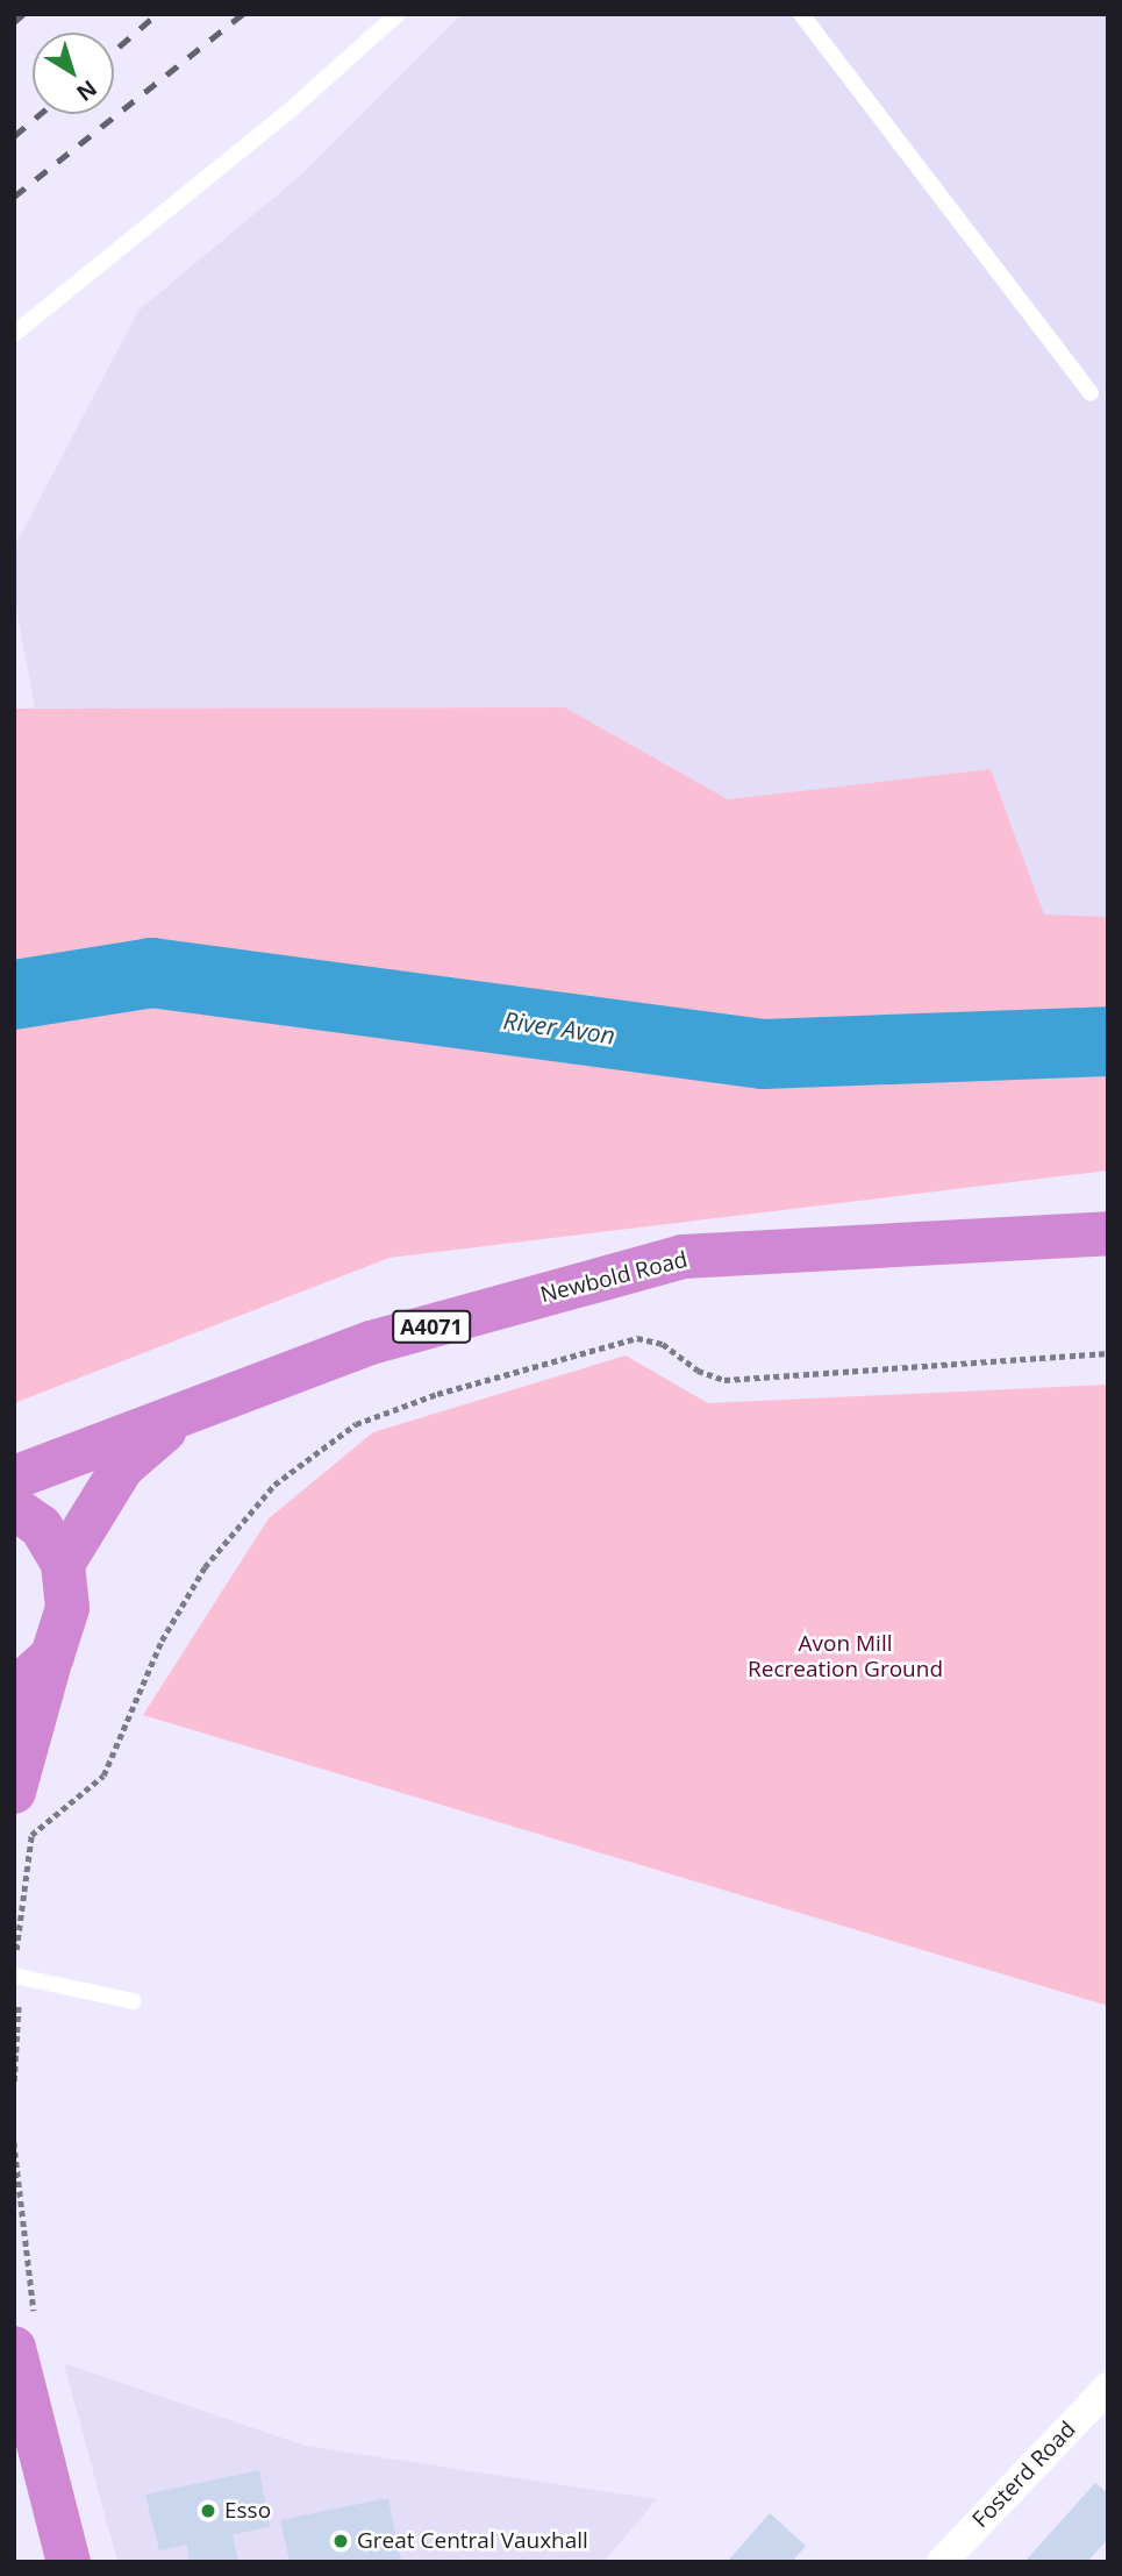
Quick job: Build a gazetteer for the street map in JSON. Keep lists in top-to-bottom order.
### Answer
{
  "streets": {
    "highway": ["Newbold Road", "A4071"],
    "street": ["Fosterd Road"]
  },
  "water": ["River Avon"],
  "parks": ["Avon Mill Recreation Ground"],
  "places": ["Esso", "Great Central Vauxhall"],
  "north": "bottom right"
}
